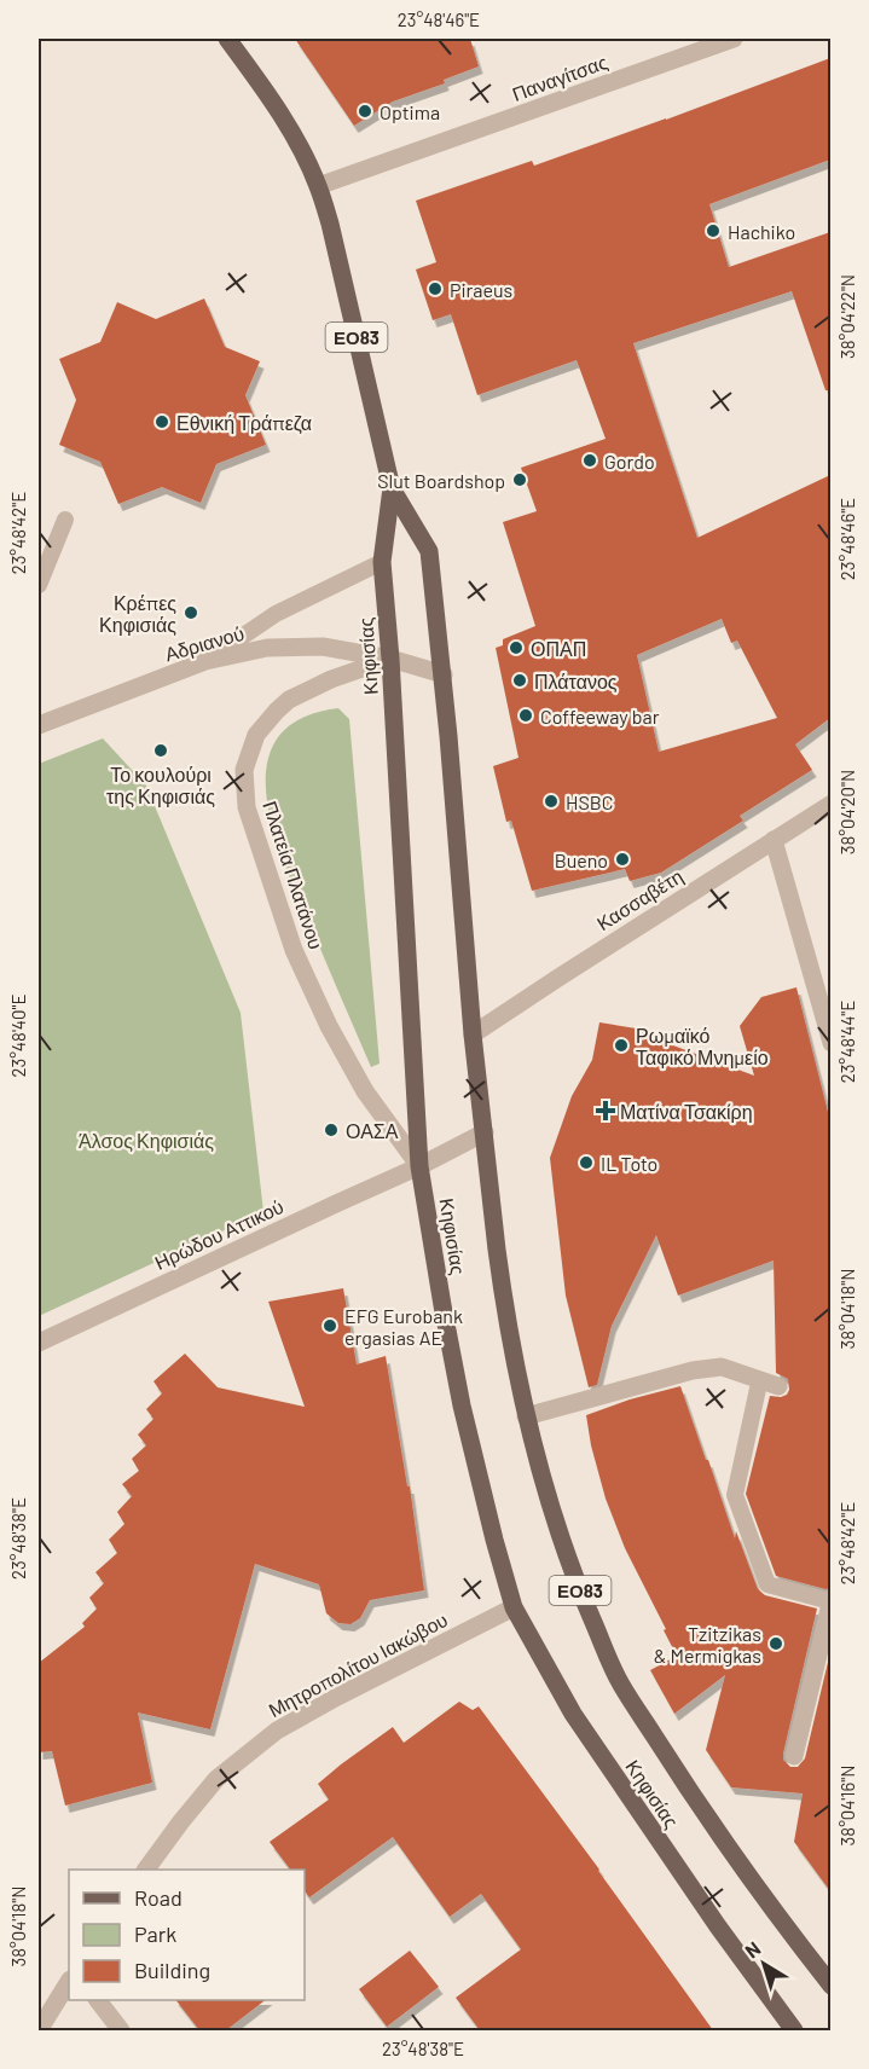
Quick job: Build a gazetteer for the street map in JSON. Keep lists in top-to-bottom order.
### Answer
{
  "streets": {
    "main road": ["ΕΟ83", "Κηφισίας"],
    "street": [
      "Παναγίτσας",
      "Αδριανού",
      "Πλατεία Πλατάνου",
      "Κασσαβέτη",
      "Ηρώδου Αττικού",
      "Μητροπολίτου Ιακώβου"
    ]
  },
  "crossings": [
    ["Παναγίτσας", "Κηφισίας"],
    ["Αδριανού", "Κηφισίας"],
    ["Αδριανού", "Πλατεία Πλατάνου"],
    ["Κηφισίας", "Πλατεία Πλατάνου"],
    ["Κηφισίας", "Κασσαβέτη"],
    ["Κηφισίας", "Ηρώδου Αττικού"],
    ["Κηφισίας", "Μητροπολίτου Ιακώβου"],
    ["Πλατεία Πλατάνου", "Ηρώδου Αττικού"]
  ],
  "parks": ["Άλσος Κηφισιάς"],
  "places": {
    "other": [
      "Optima",
      "Hachiko",
      "Piraeus",
      "Εθνική Τράπεζα",
      "Gordo",
      "Slut Boardshop",
      "Κρέπες Κηφισιάς",
      "ΟΠΑΠ",
      "Πλάτανος",
      "Coffeeway bar",
      "Το κουλούρι της Κηφισιάς",
      "HSBC",
      "Bueno",
      "Ρωμαϊκό Ταφικό Μνημείο",
      "ΟΑΣΑ",
      "IL Toto",
      "EFG Eurobank ergasias AE",
      "Tzitzikas & Mermigkas"
    ],
    "health": ["Ματίνα Τσακίρη"]
  },
  "legend": ["Road", "Park", "Building"],
  "north": "top left",
  "coordinates": [
    "23°48'46\"E",
    "38°04'22\"N",
    "23°48'42\"E",
    "38°04'20\"N",
    "23°48'40\"E",
    "23°48'44\"E",
    "38°04'18\"N",
    "23°48'38\"E",
    "38°04'16\"N"
  ]
}
